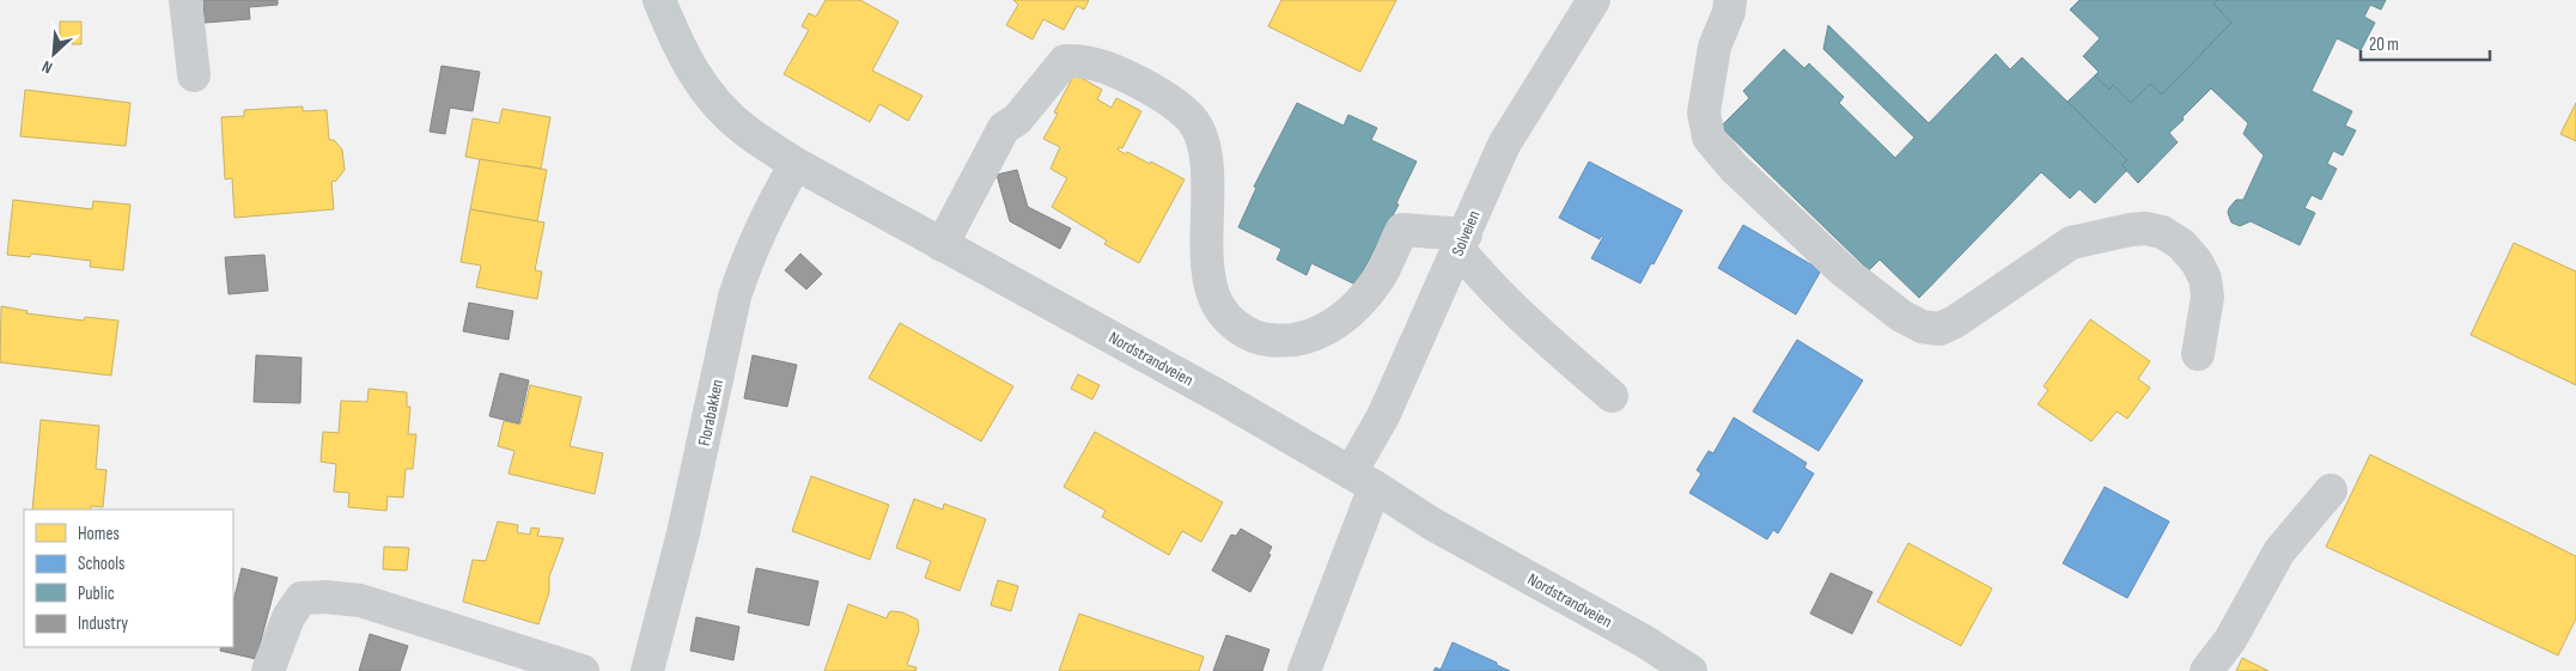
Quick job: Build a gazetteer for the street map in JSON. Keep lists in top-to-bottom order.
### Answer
{
  "streets": {
    "main road": ["Nordstrandveien"],
    "street": ["Solveien", "Florabakken"]
  },
  "crossings": [
    ["Solveien", "Nordstrandveien"],
    ["Nordstrandveien", "Florabakken"]
  ],
  "legend": [
    "Homes",
    "Schools",
    "Public",
    "Industry"
  ],
  "scale_bar": "20 m",
  "north": "bottom left"
}
